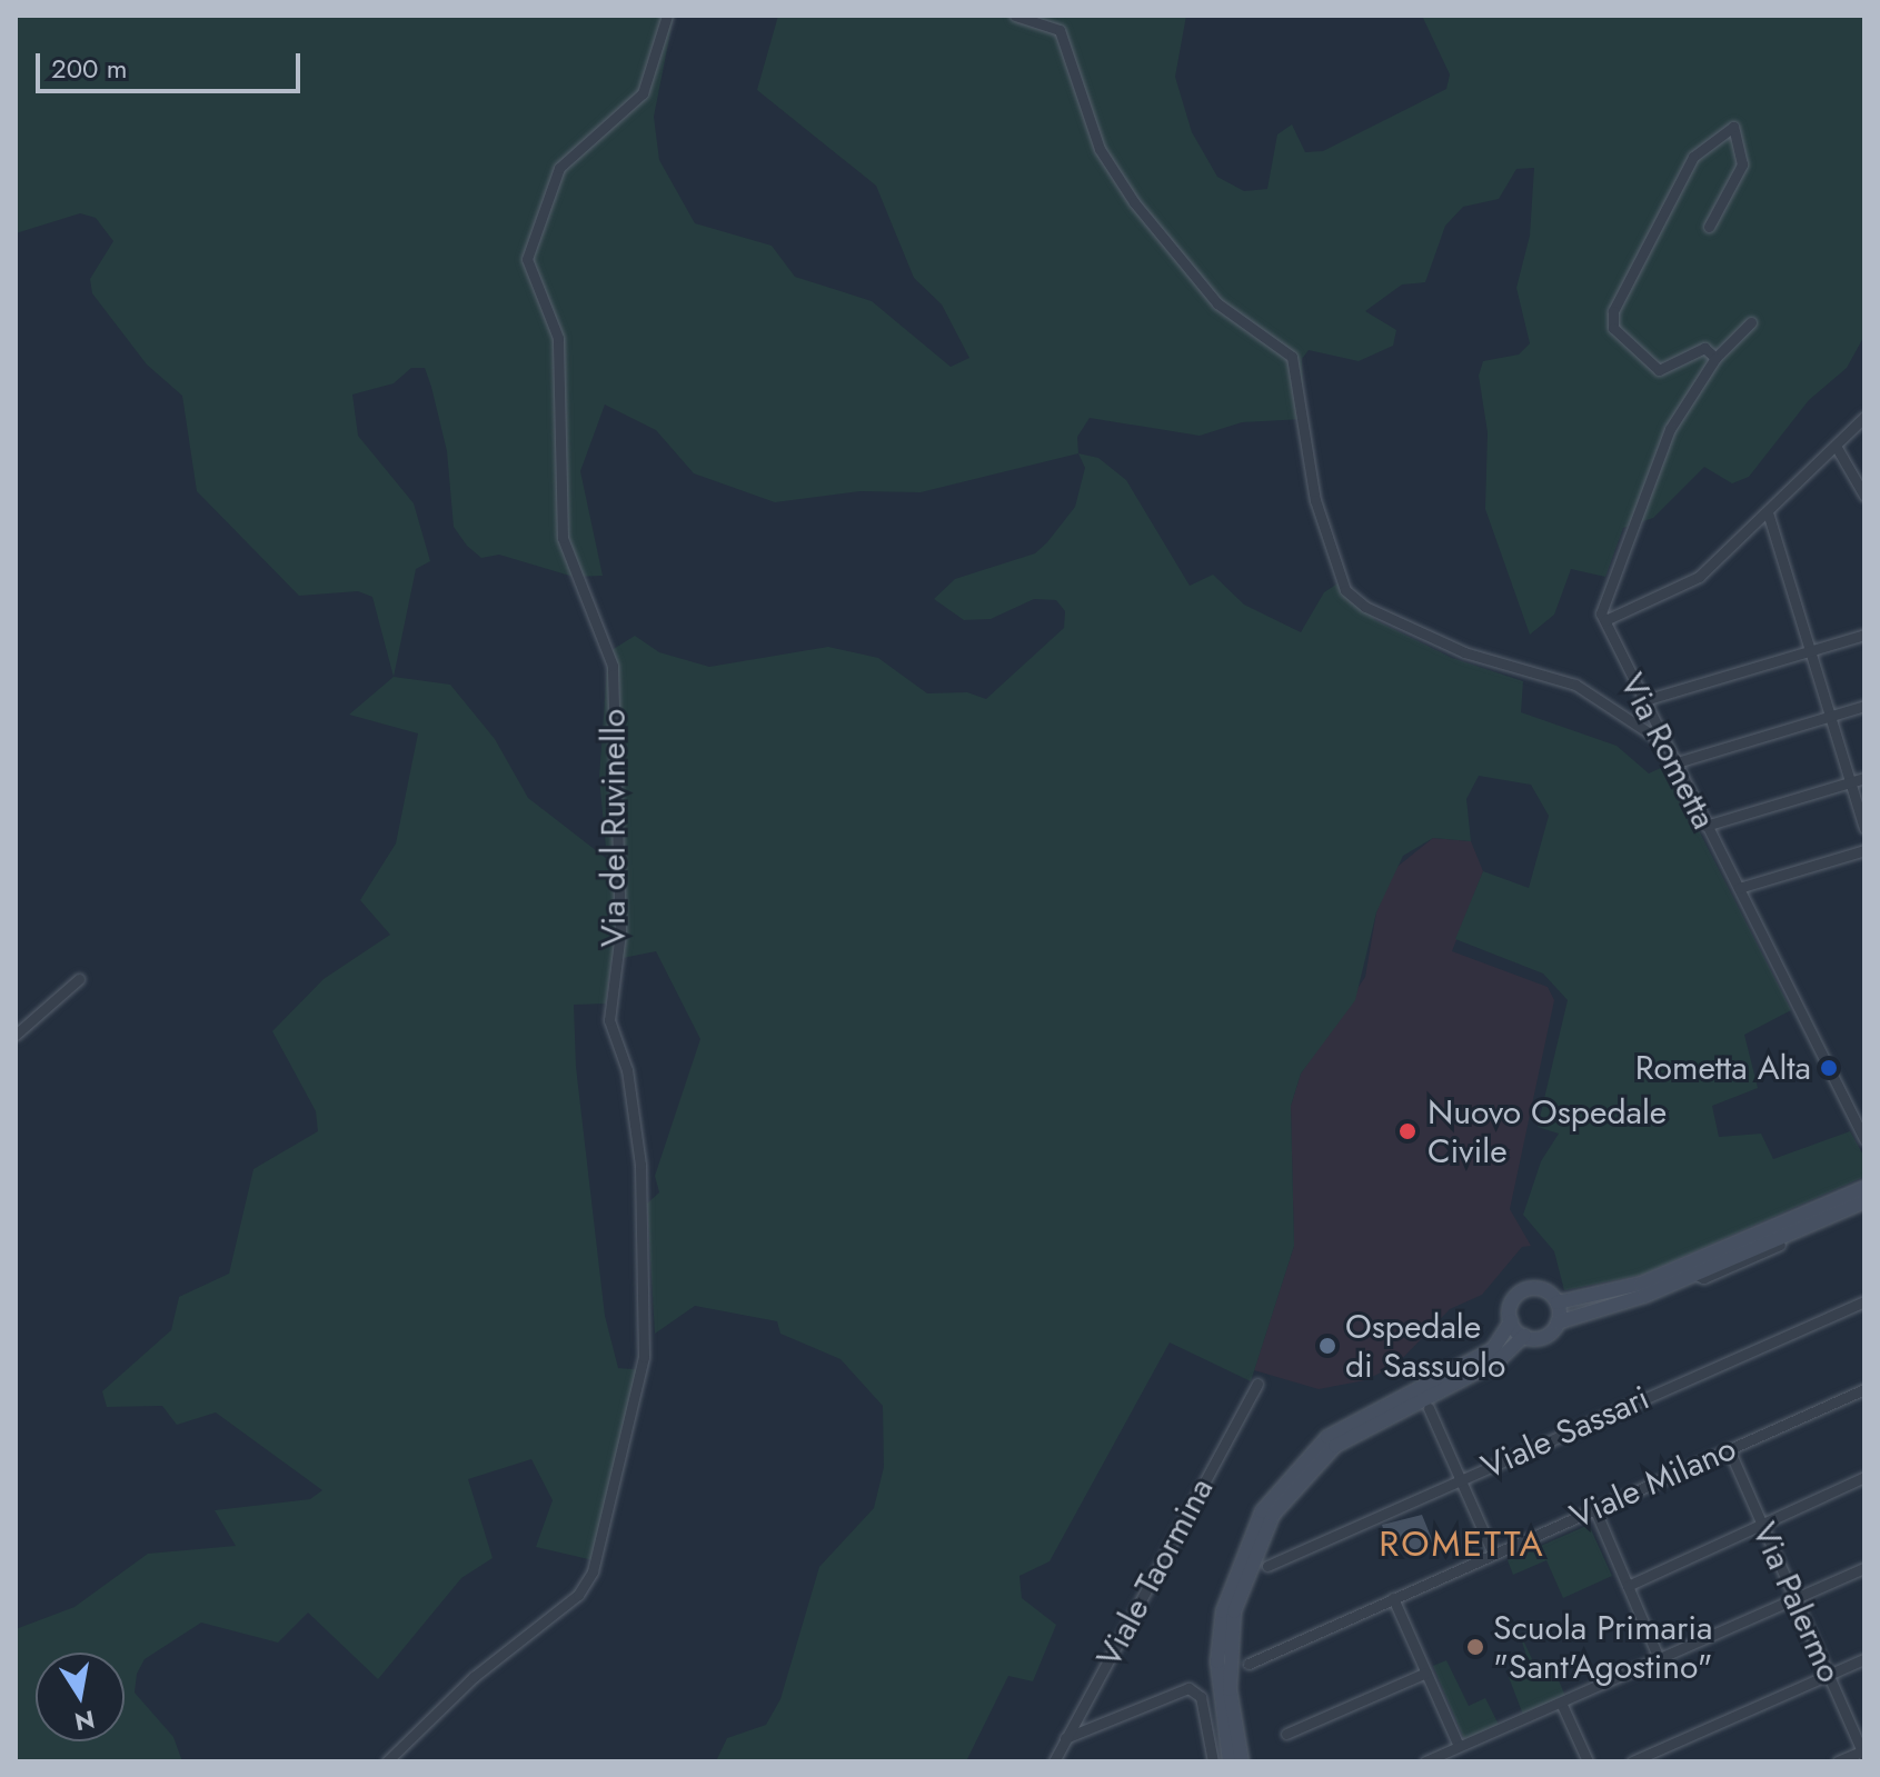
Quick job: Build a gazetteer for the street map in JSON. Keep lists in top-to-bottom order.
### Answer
{
  "streets": {
    "street": [
      "Via Rometta",
      "Via del Ruvinello",
      "Viale Sassari",
      "Viale Milano",
      "Viale Taormina",
      "Via Palermo"
    ]
  },
  "crossings": [
    ["Viale Milano", "Via Palermo"]
  ],
  "districts": ["ROMETTA"],
  "places": [
    "Rometta Alta",
    "Nuovo Ospedale Civile",
    "Ospedale di Sassuolo",
    "Scuola Primaria \"Sant'Agostino\""
  ],
  "scale_bar": "200 m",
  "north": "bottom"
}
